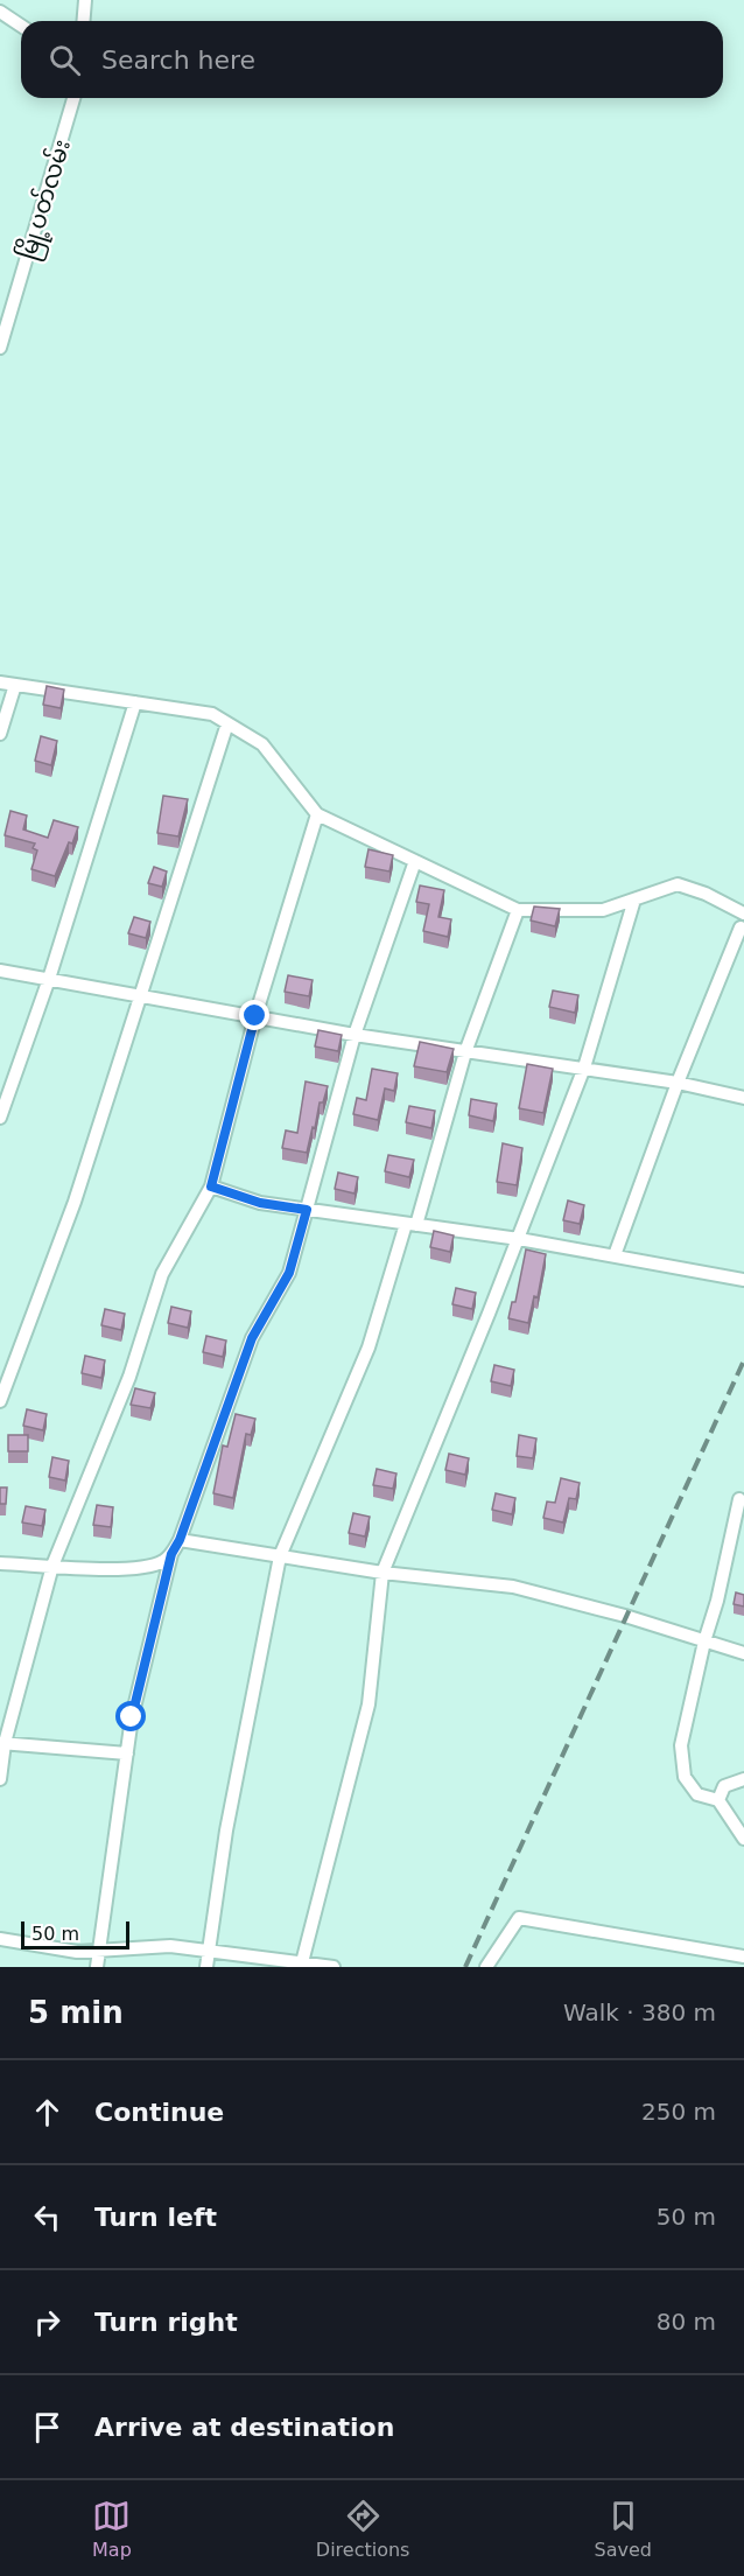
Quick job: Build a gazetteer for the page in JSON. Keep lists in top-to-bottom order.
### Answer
{
  "streets": {
    "street": ["မြို့ပတ်လမ်း"]
  },
  "scale_bar": "50 m",
  "page": {
    "search": "Search here",
    "scale": "50 m",
    "heading": ["5 min", "Walk · 380 m"],
    "list": [
      ["Continue", "250 m"],
      ["Turn left", "50 m"],
      ["Turn right", "80 m"],
      "Arrive at destination"
    ],
    "nav": ["Map", "Directions", "Saved"]
  }
}
